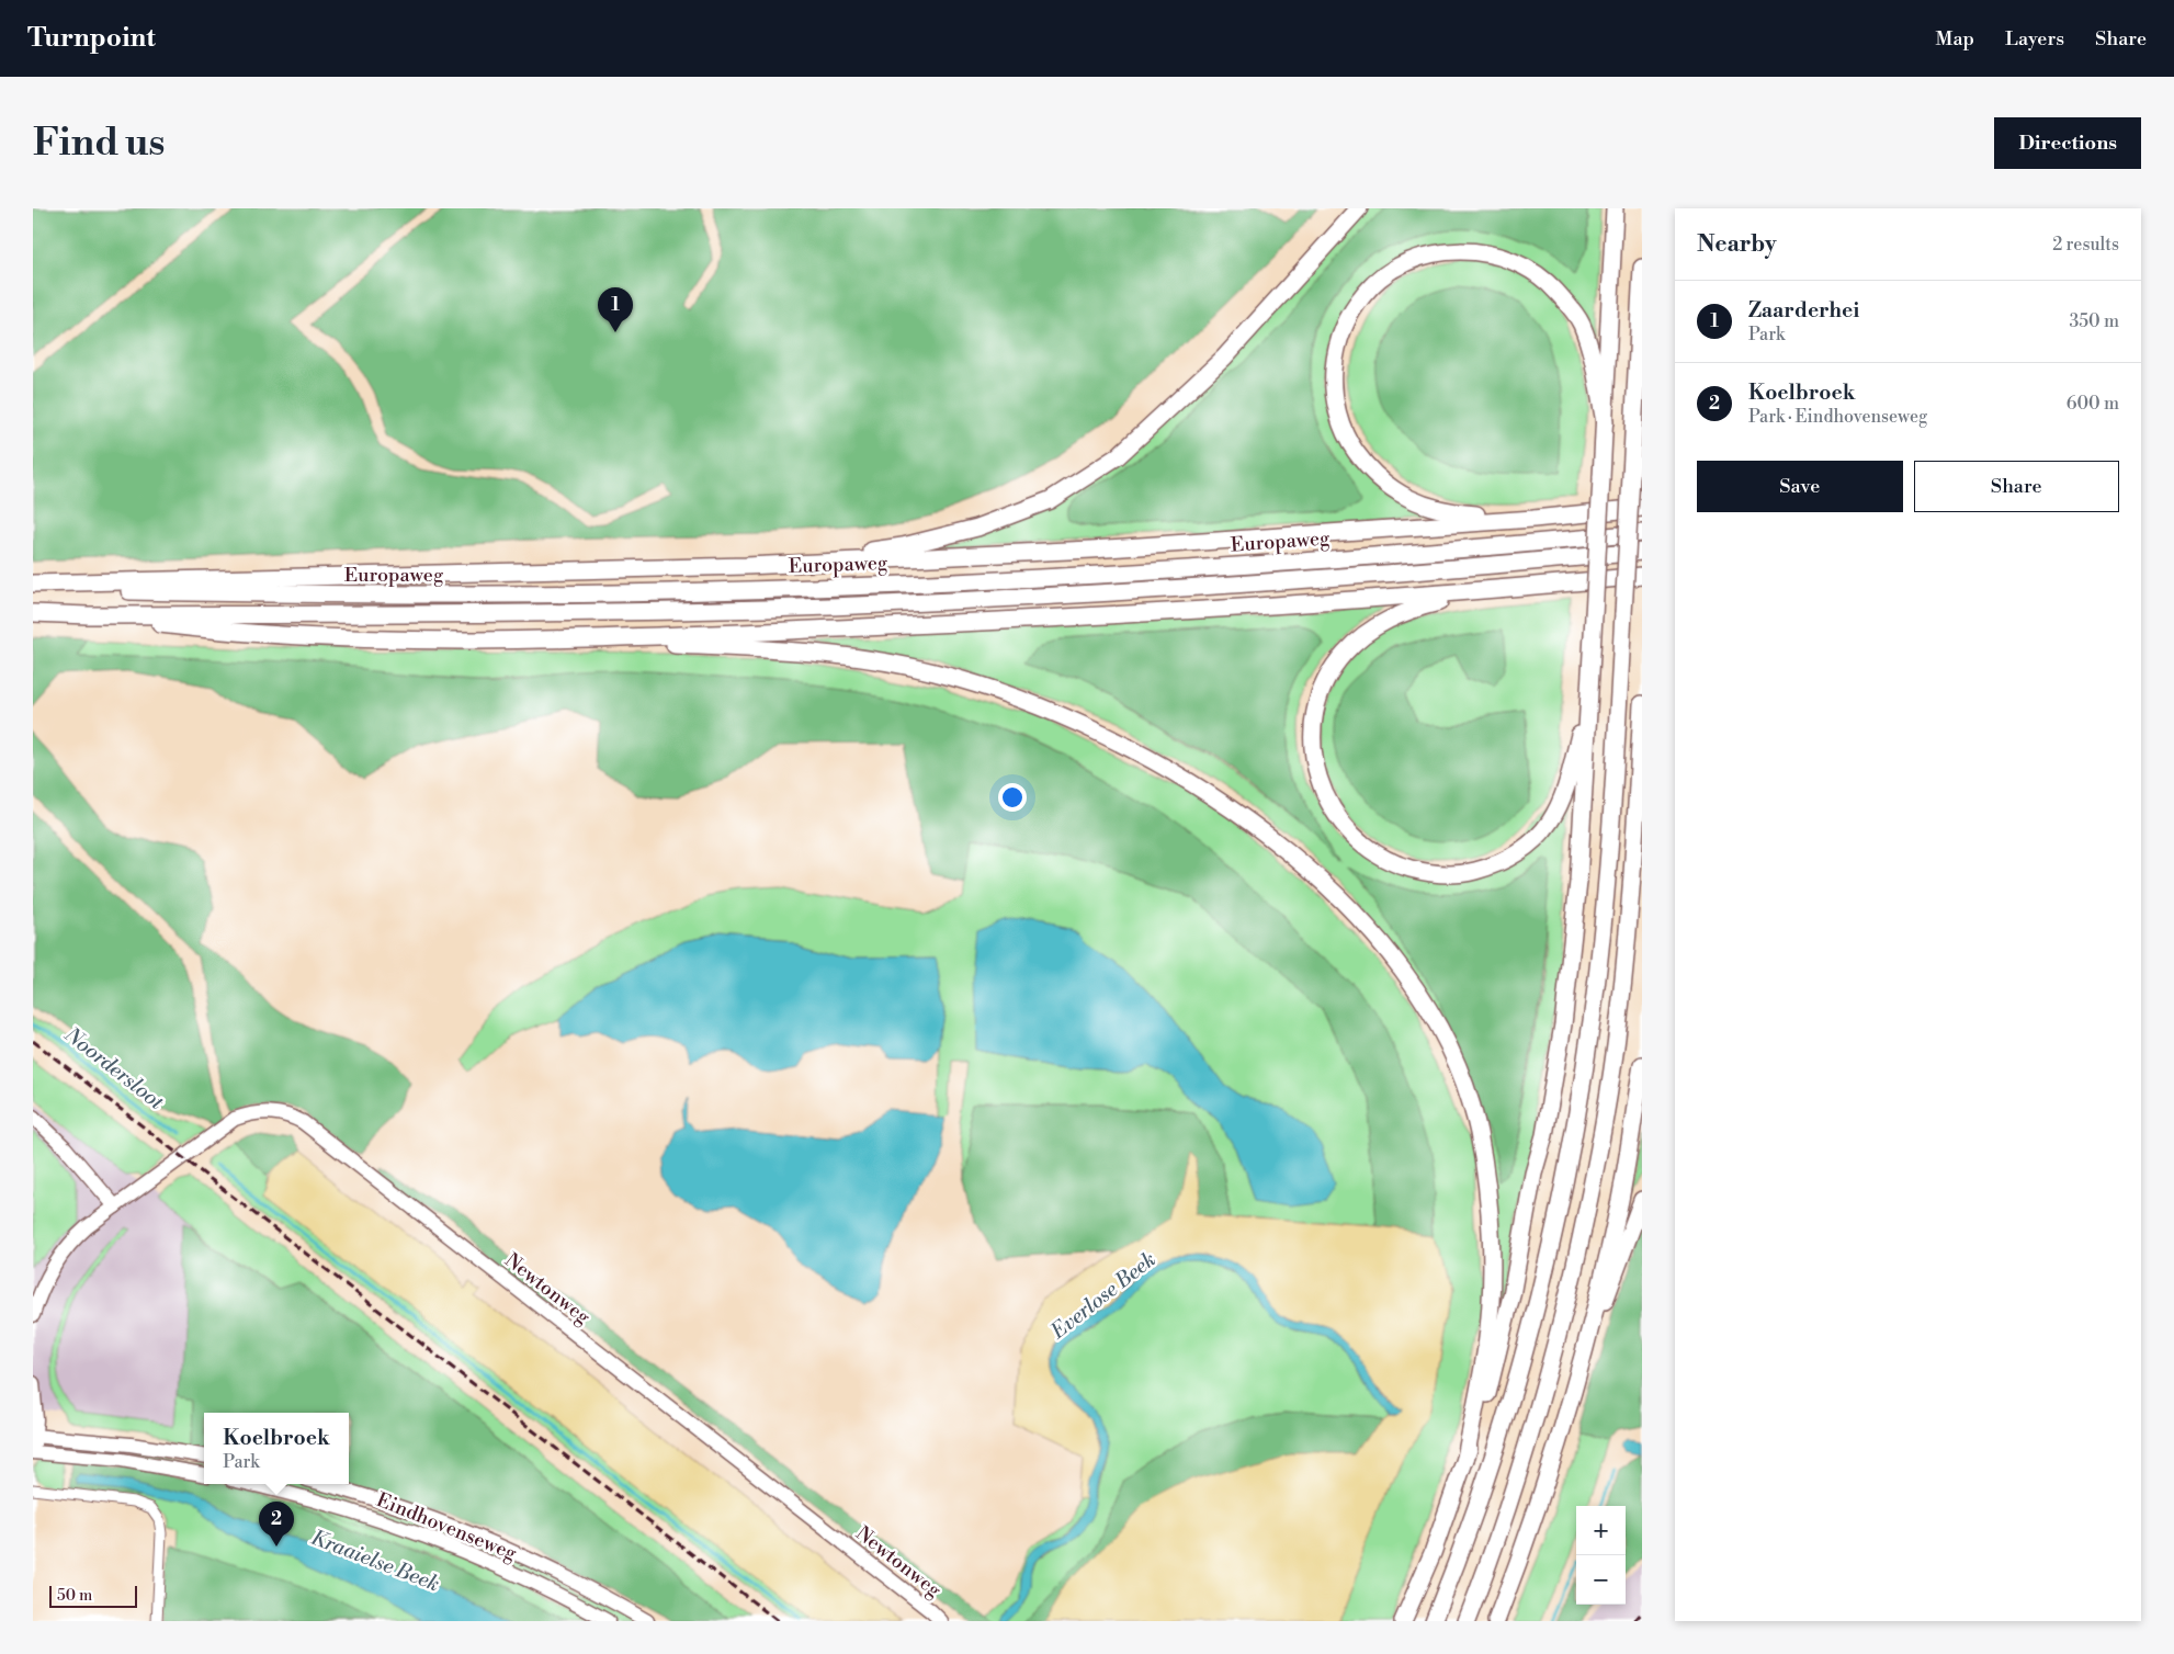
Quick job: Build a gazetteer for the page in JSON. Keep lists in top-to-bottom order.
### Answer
{
  "streets": {
    "highway": ["Europaweg"],
    "street": ["Newtonweg", "Eindhovenseweg"]
  },
  "water": ["Noordersloot", "Everlose Beek", "Kraaielse Beek"],
  "scale_bar": "50 m",
  "page": {
    "header": "Turnpoint",
    "nav": ["Map", "Layers", "Share"],
    "buttons": [
      "Directions",
      ["Save", "Share"]
    ],
    "title": "Find us",
    "heading": ["Nearby", "2 results"],
    "list": [
      {
        "mark": "1",
        "name": "Zaarderhei",
        "note": "Park",
        "value": "350 m"
      },
      {
        "mark": "2",
        "name": "Koelbroek",
        "note": "Park · Eindhovenseweg",
        "value": "600 m"
      }
    ],
    "pins": ["1", "2"],
    "popup": ["Koelbroek", "Park"],
    "map_buttons": ["+", "−"],
    "scale": "50 m"
  }
}
